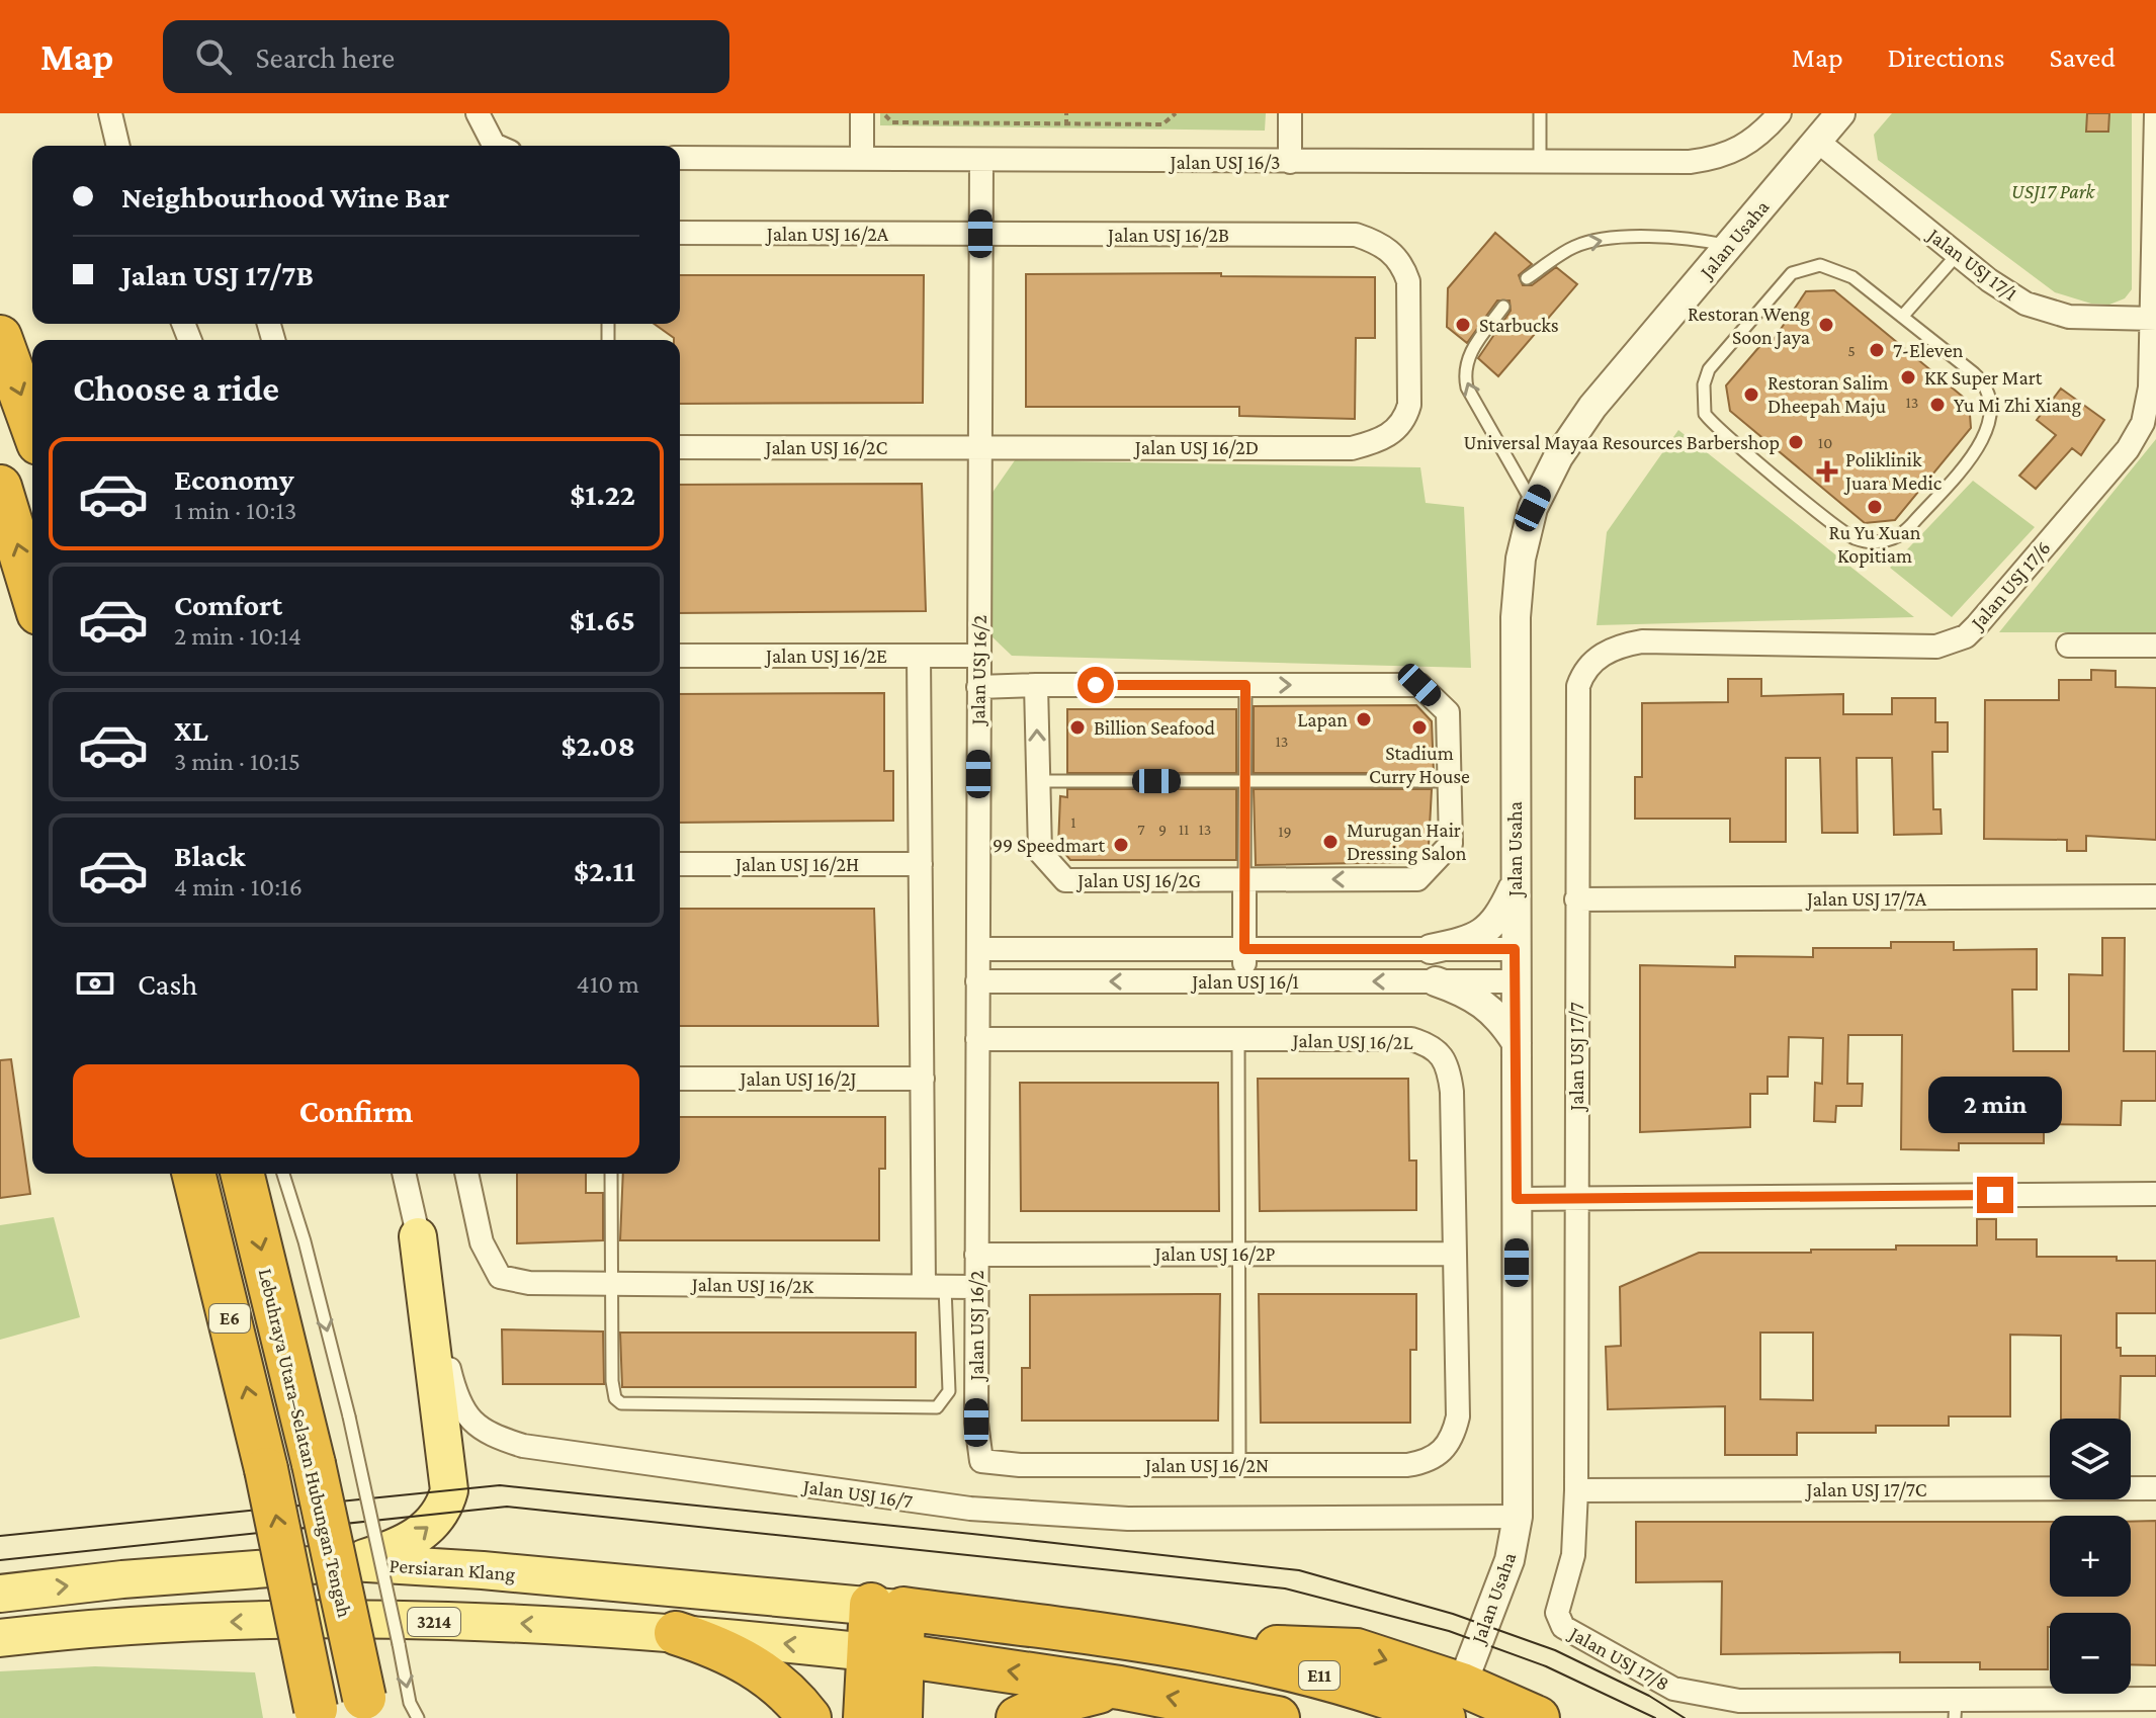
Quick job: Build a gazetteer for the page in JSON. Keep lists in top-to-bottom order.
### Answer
{
  "streets": {
    "highway": ["E6", "Lebuhraya Utara–Selatan Hubungan Tengah"],
    "main road": ["Persiaran Klang", "3214"],
    "street": [
      "Jalan USJ 16/3",
      "Jalan USJ 16/2A",
      "Jalan USJ 16/2B",
      "Jalan Usaha",
      "Jalan USJ 17/1",
      "Jalan USJ 16/2C",
      "Jalan USJ 16/2D",
      "Jalan USJ 17/6",
      "Jalan USJ 16/2E",
      "Jalan USJ 16/2",
      "Jalan USJ 16/2H",
      "Jalan USJ 16/2G",
      "Jalan USJ 17/7A",
      "Jalan USJ 16/1",
      "Jalan USJ 16/2L",
      "Jalan USJ 17/7",
      "Jalan USJ 16/2J",
      "Jalan USJ 16/2P",
      "Jalan USJ 16/2K",
      "Jalan USJ 16/2N",
      "Jalan USJ 17/7C",
      "Jalan USJ 16/7",
      "Jalan USJ 17/8"
    ]
  },
  "crossings": [
    ["Jalan USJ 16/3", "Jalan USJ 16/2"],
    ["Jalan USJ 16/2A", "Jalan USJ 16/2B"],
    ["Jalan USJ 16/2A", "Jalan USJ 16/2"],
    ["Jalan USJ 16/2B", "Jalan USJ 16/2D"],
    ["Jalan USJ 16/2B", "Jalan USJ 16/2"],
    ["Jalan Usaha", "Jalan USJ 17/1"],
    ["Jalan Usaha", "Jalan USJ 16/1"],
    ["Jalan Usaha", "Jalan USJ 16/7"],
    ["Jalan USJ 17/1", "Jalan USJ 17/6"],
    ["Jalan USJ 16/2C", "Jalan USJ 16/2D"],
    ["Jalan USJ 16/2C", "Jalan USJ 16/2"],
    ["Jalan USJ 16/2D", "Jalan USJ 16/2"],
    ["Jalan USJ 17/6", "Jalan USJ 17/7"],
    ["Jalan USJ 16/2E", "Jalan USJ 16/2"],
    ["Jalan USJ 16/2", "Jalan USJ 16/1"],
    ["Jalan USJ 16/2", "Jalan USJ 16/2L"],
    ["Jalan USJ 16/2", "Jalan USJ 16/2P"],
    ["Jalan USJ 16/2", "Jalan USJ 16/2K"],
    ["Jalan USJ 16/2", "Jalan USJ 16/2N"],
    ["Jalan USJ 17/7A", "Jalan USJ 17/7"],
    ["Jalan USJ 16/2L", "Jalan USJ 16/2P"],
    ["Jalan USJ 16/2L", "Jalan USJ 16/2N"],
    ["Jalan USJ 17/7", "Jalan USJ 17/7C"],
    ["Jalan USJ 17/7", "Jalan USJ 17/8"],
    ["Jalan USJ 17/7C", "Jalan USJ 17/8"]
  ],
  "parks": ["USJ17 Park"],
  "places": {
    "other": [
      "Starbucks",
      "Restoran Weng Soon Jaya",
      "7-Eleven",
      "KK Super Mart",
      "Restoran Salim Dheepah Maju",
      "Yu Mi Zhi Xiang",
      "Universal Mayaa Resources Barbershop",
      "Ru Yu Xuan Kopitiam",
      "Lapan",
      "Billion Seafood",
      "Stadium Curry House",
      "Murugan Hair Dressing Salon",
      "99 Speedmart"
    ],
    "health": ["Poliklinik Juara Medic"]
  },
  "house_numbers": [
    "5",
    "13",
    "10",
    "13",
    "1",
    "7",
    "9",
    "11",
    "13",
    "19"
  ],
  "page": {
    "header": "Map",
    "search": "Search here",
    "nav": ["Map", "Directions", "Saved"],
    "banner": ["Neighbourhood Wine Bar", "Jalan USJ 17/7B"],
    "heading": "Choose a ride",
    "list": [
      {
        "name": "Economy",
        "note": "1 min · 10:13",
        "value": "$1.22"
      },
      {
        "name": "Comfort",
        "note": "2 min · 10:14",
        "value": "$1.65"
      },
      {
        "name": "XL",
        "note": "3 min · 10:15",
        "value": "$2.08"
      },
      {
        "name": "Black",
        "note": "4 min · 10:16",
        "value": "$2.11"
      }
    ],
    "pay": ["Cash", "410 m"],
    "buttons": "Confirm",
    "bubble": "2 min",
    "map_buttons": ["+", "−"]
  }
}
